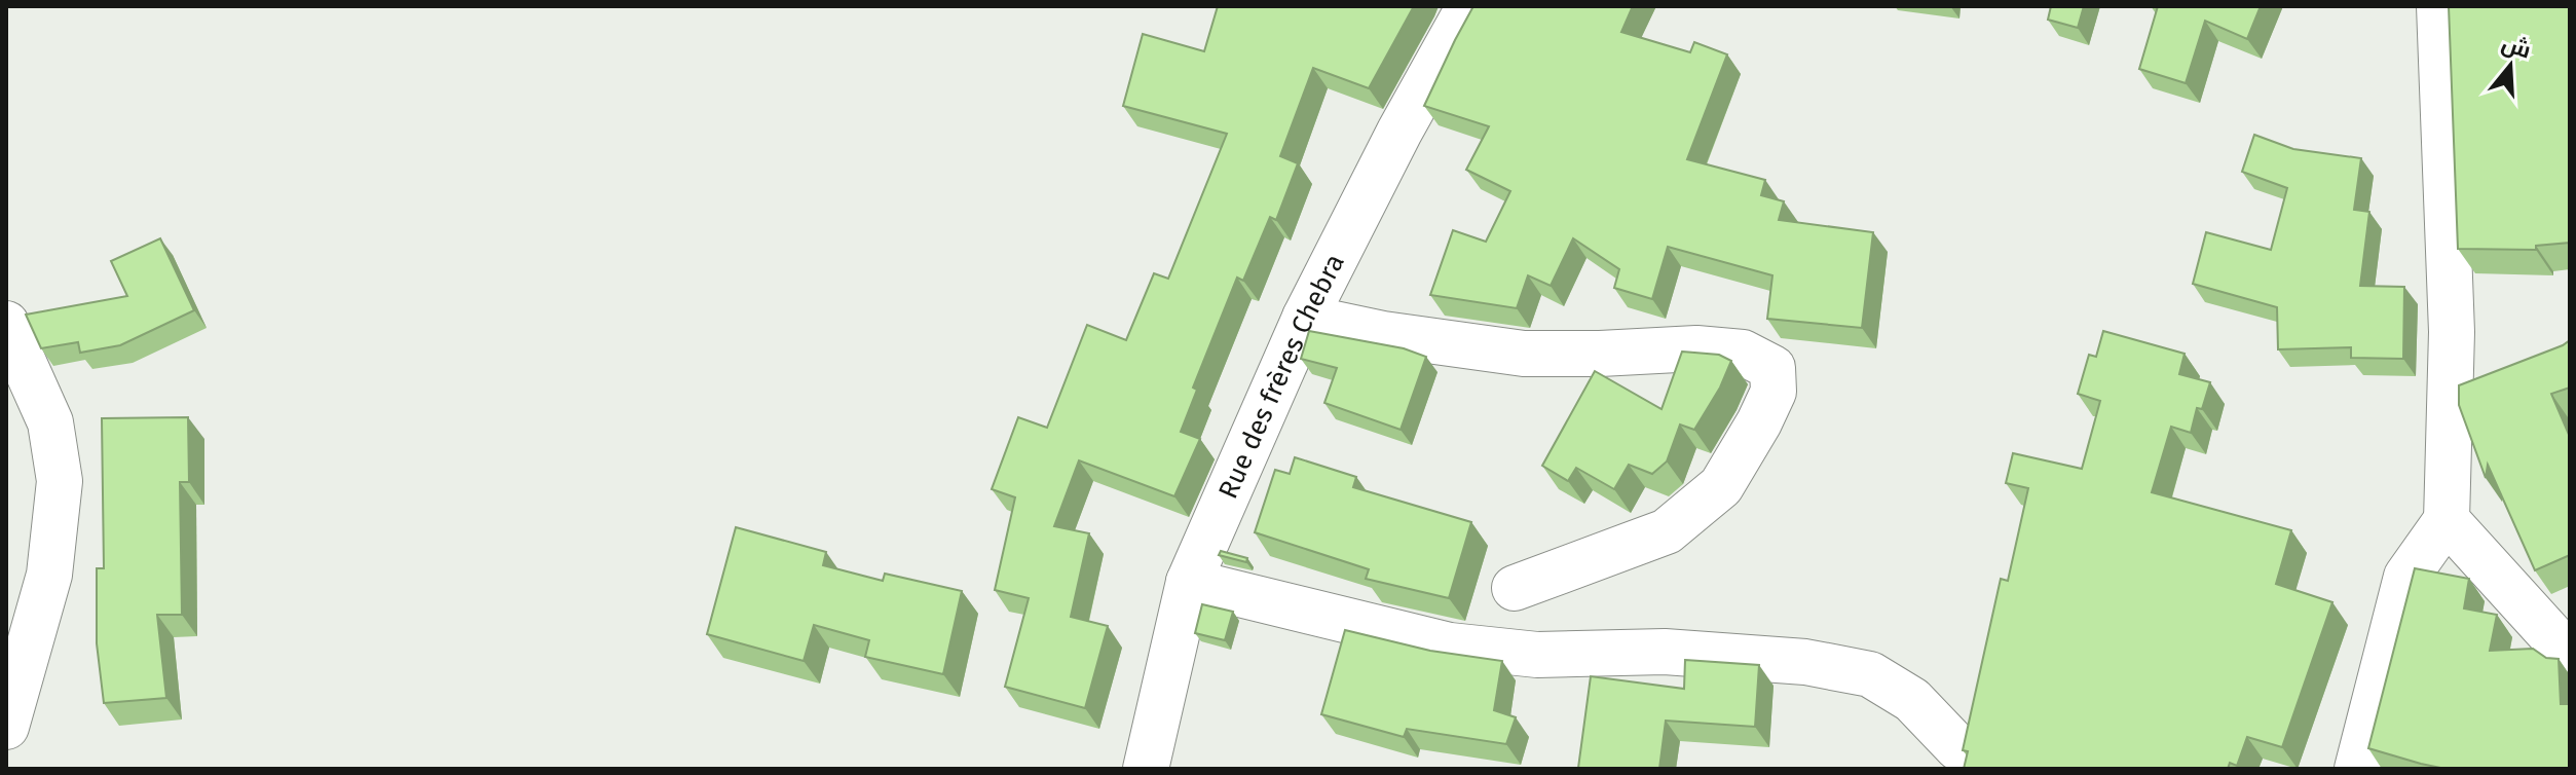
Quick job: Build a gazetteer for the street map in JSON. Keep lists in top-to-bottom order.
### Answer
{
  "streets": {
    "street": ["Rue des frères Chebra"]
  },
  "north": "top"
}
